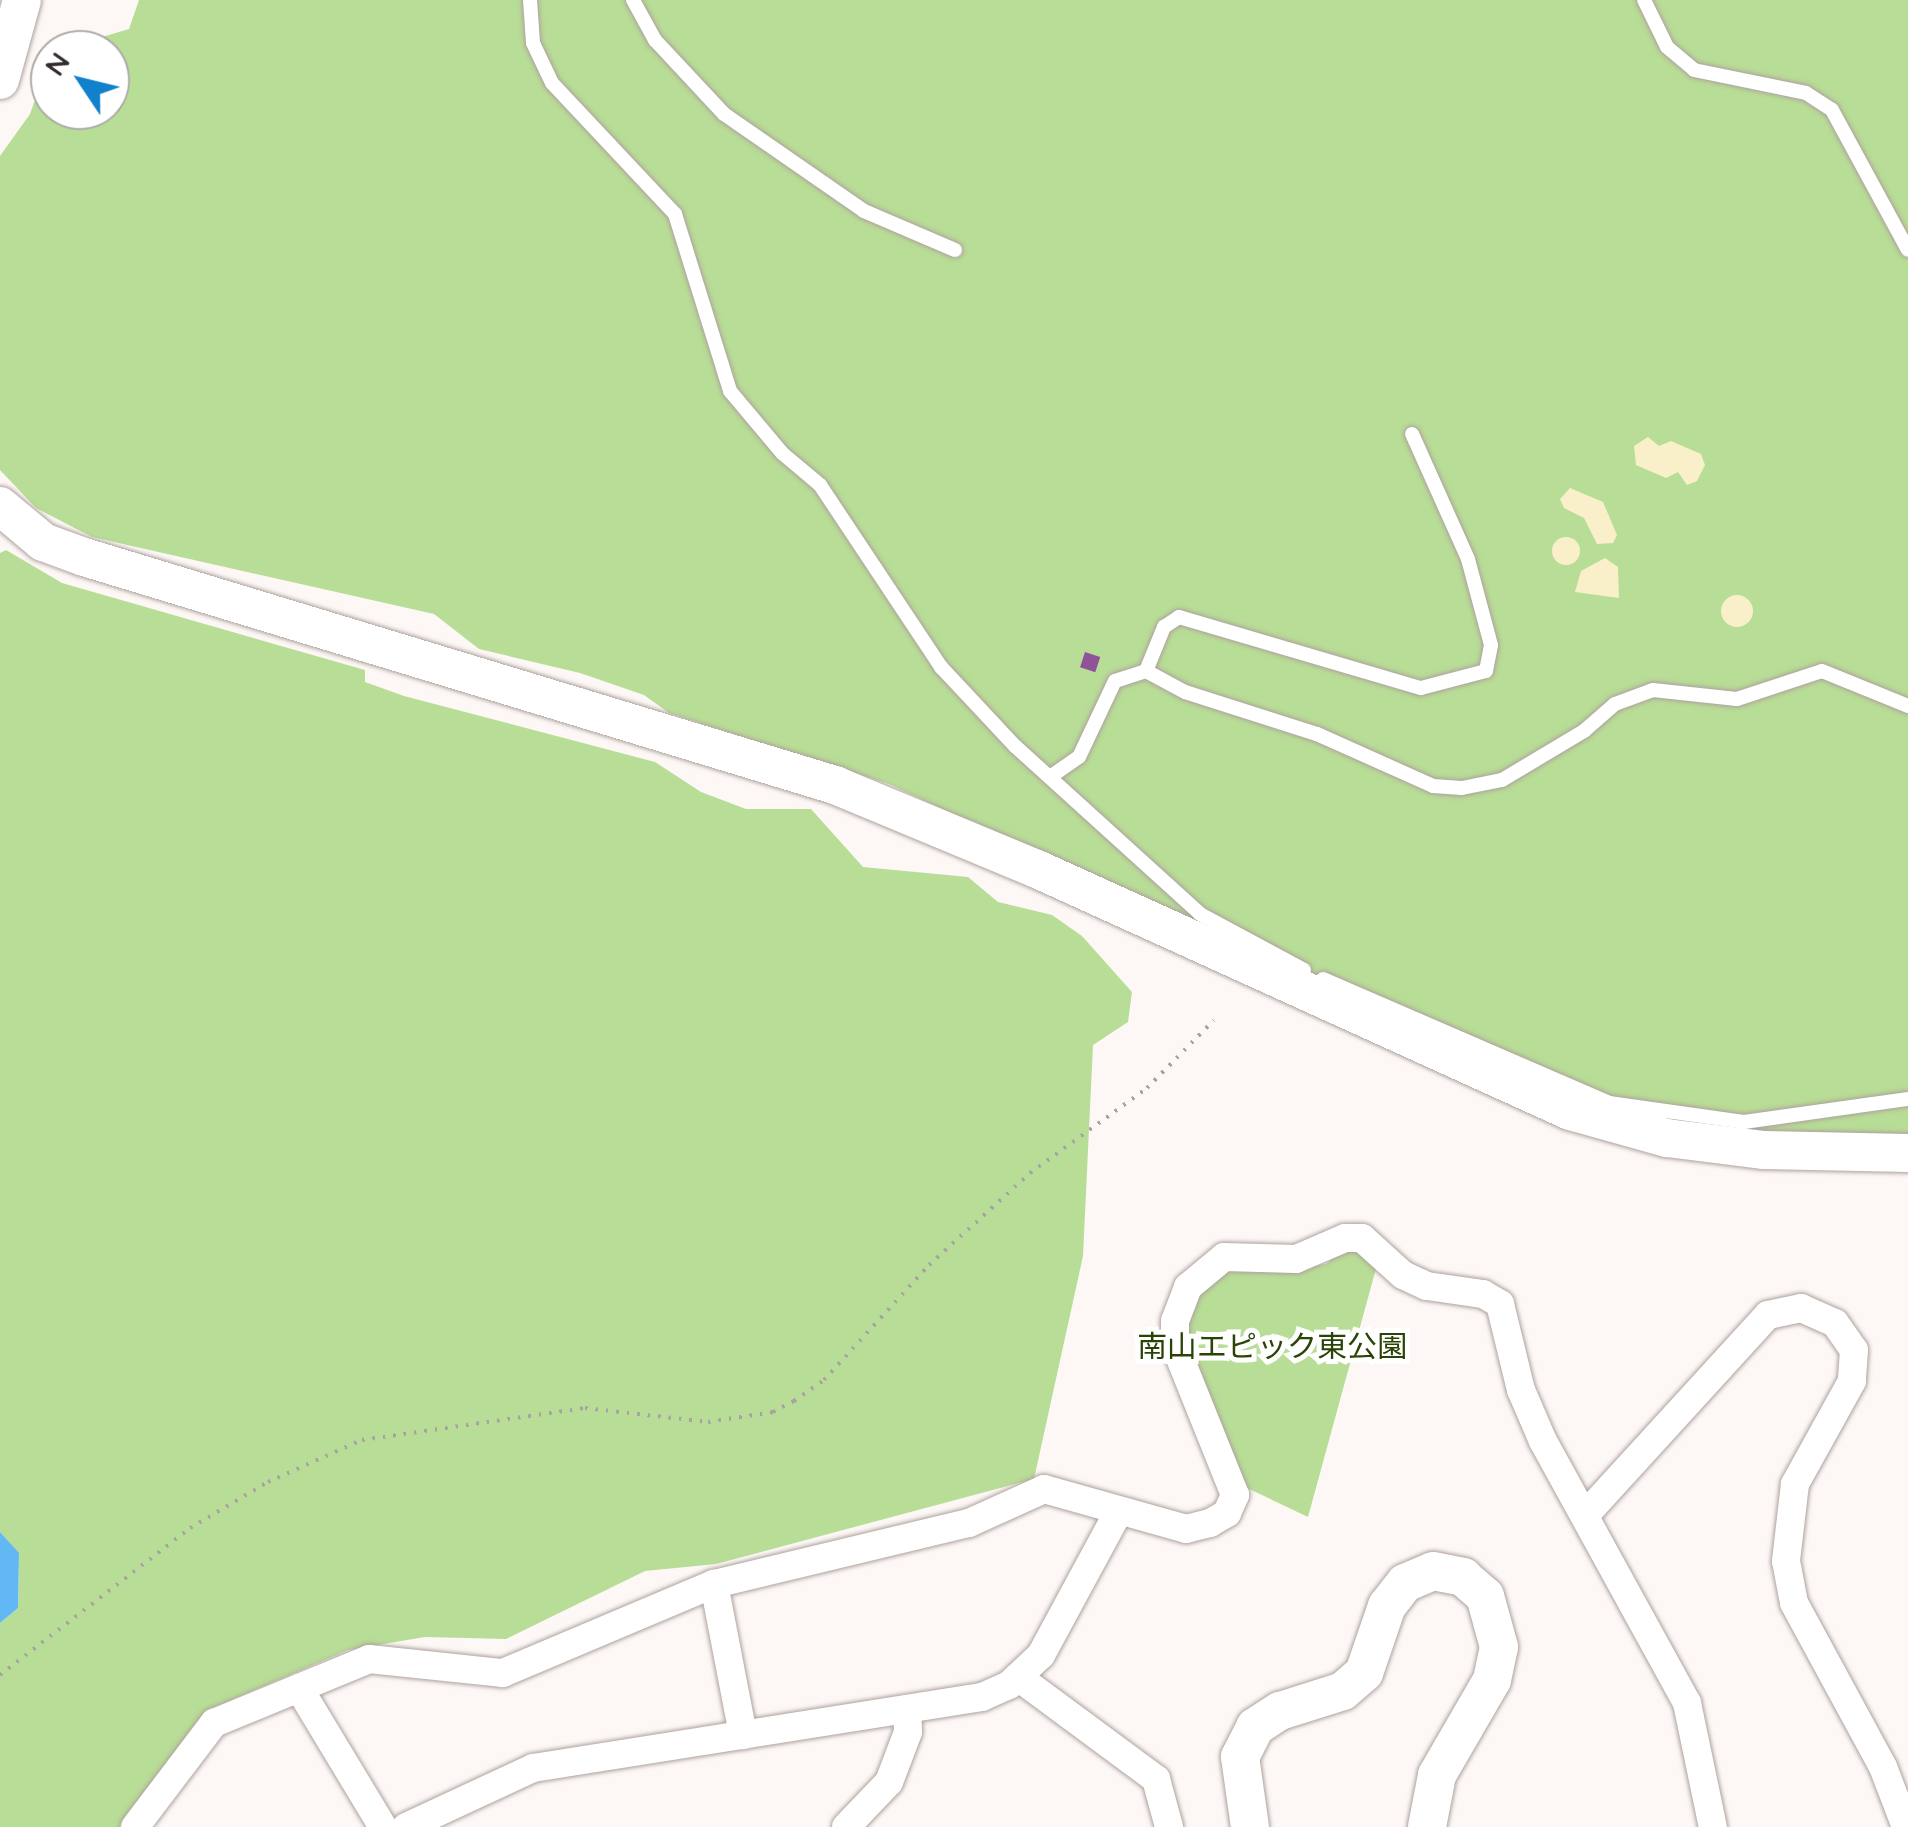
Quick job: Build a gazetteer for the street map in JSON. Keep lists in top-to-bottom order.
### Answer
{
  "parks": ["南山エピック東公園"],
  "north": "top left"
}
